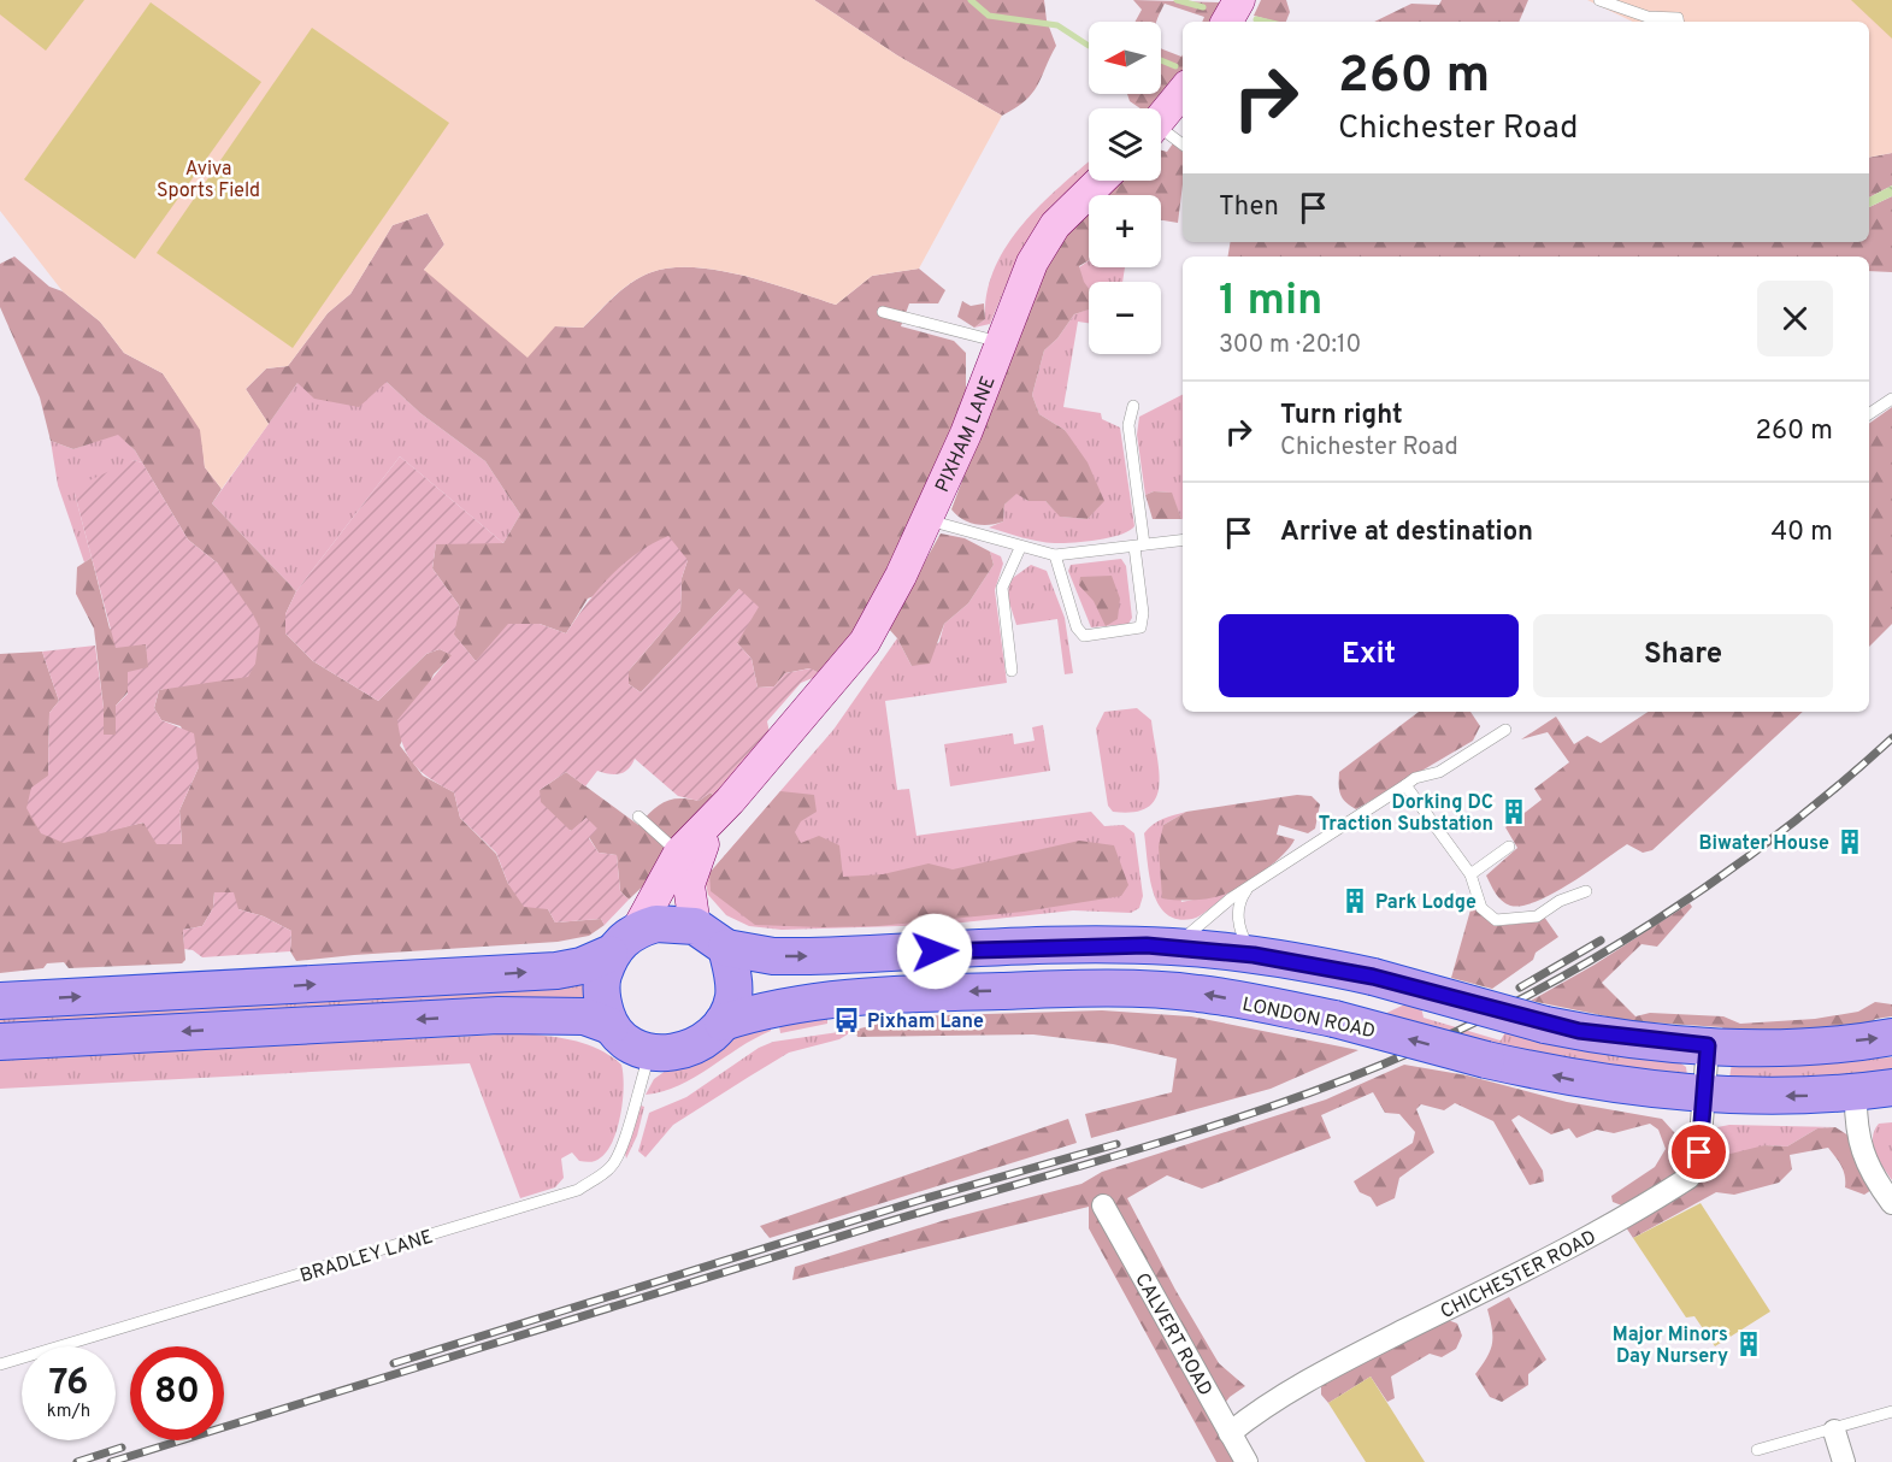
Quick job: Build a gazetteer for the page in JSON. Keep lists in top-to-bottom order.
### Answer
{
  "streets": {
    "highway": ["LONDON ROAD"],
    "main road": ["PIXHAM LANE"],
    "street": ["CHICHESTER ROAD", "CALVERT ROAD"],
    "lane": ["BRADLEY LANE"]
  },
  "crossings": [
    ["PIXHAM LANE", "LONDON ROAD"],
    ["PIXHAM LANE", "BRADLEY LANE"],
    ["LONDON ROAD", "BRADLEY LANE"],
    ["LONDON ROAD", "CHICHESTER ROAD"],
    ["CHICHESTER ROAD", "CALVERT ROAD"]
  ],
  "parks": ["Aviva Sports Field"],
  "places": {
    "building": [
      "Dorking DC Traction Substation",
      "Biwater House",
      "Park Lodge",
      "Major Minors Day Nursery"
    ],
    "bus stop": ["Pixham Lane"]
  },
  "north": "left",
  "page": {
    "map_buttons": ["+", "−"],
    "turn": ["260 m", "Chichester Road"],
    "then": "Then",
    "heading": ["1 min", "300 m · 20:10"],
    "list": [
      {
        "name": "Turn right",
        "note": "Chichester Road",
        "value": "260 m"
      },
      {
        "name": "Arrive at destination",
        "value": "40 m"
      }
    ],
    "buttons": ["Exit", "Share"],
    "speed": "76 km/h",
    "limit": "80"
  }
}
